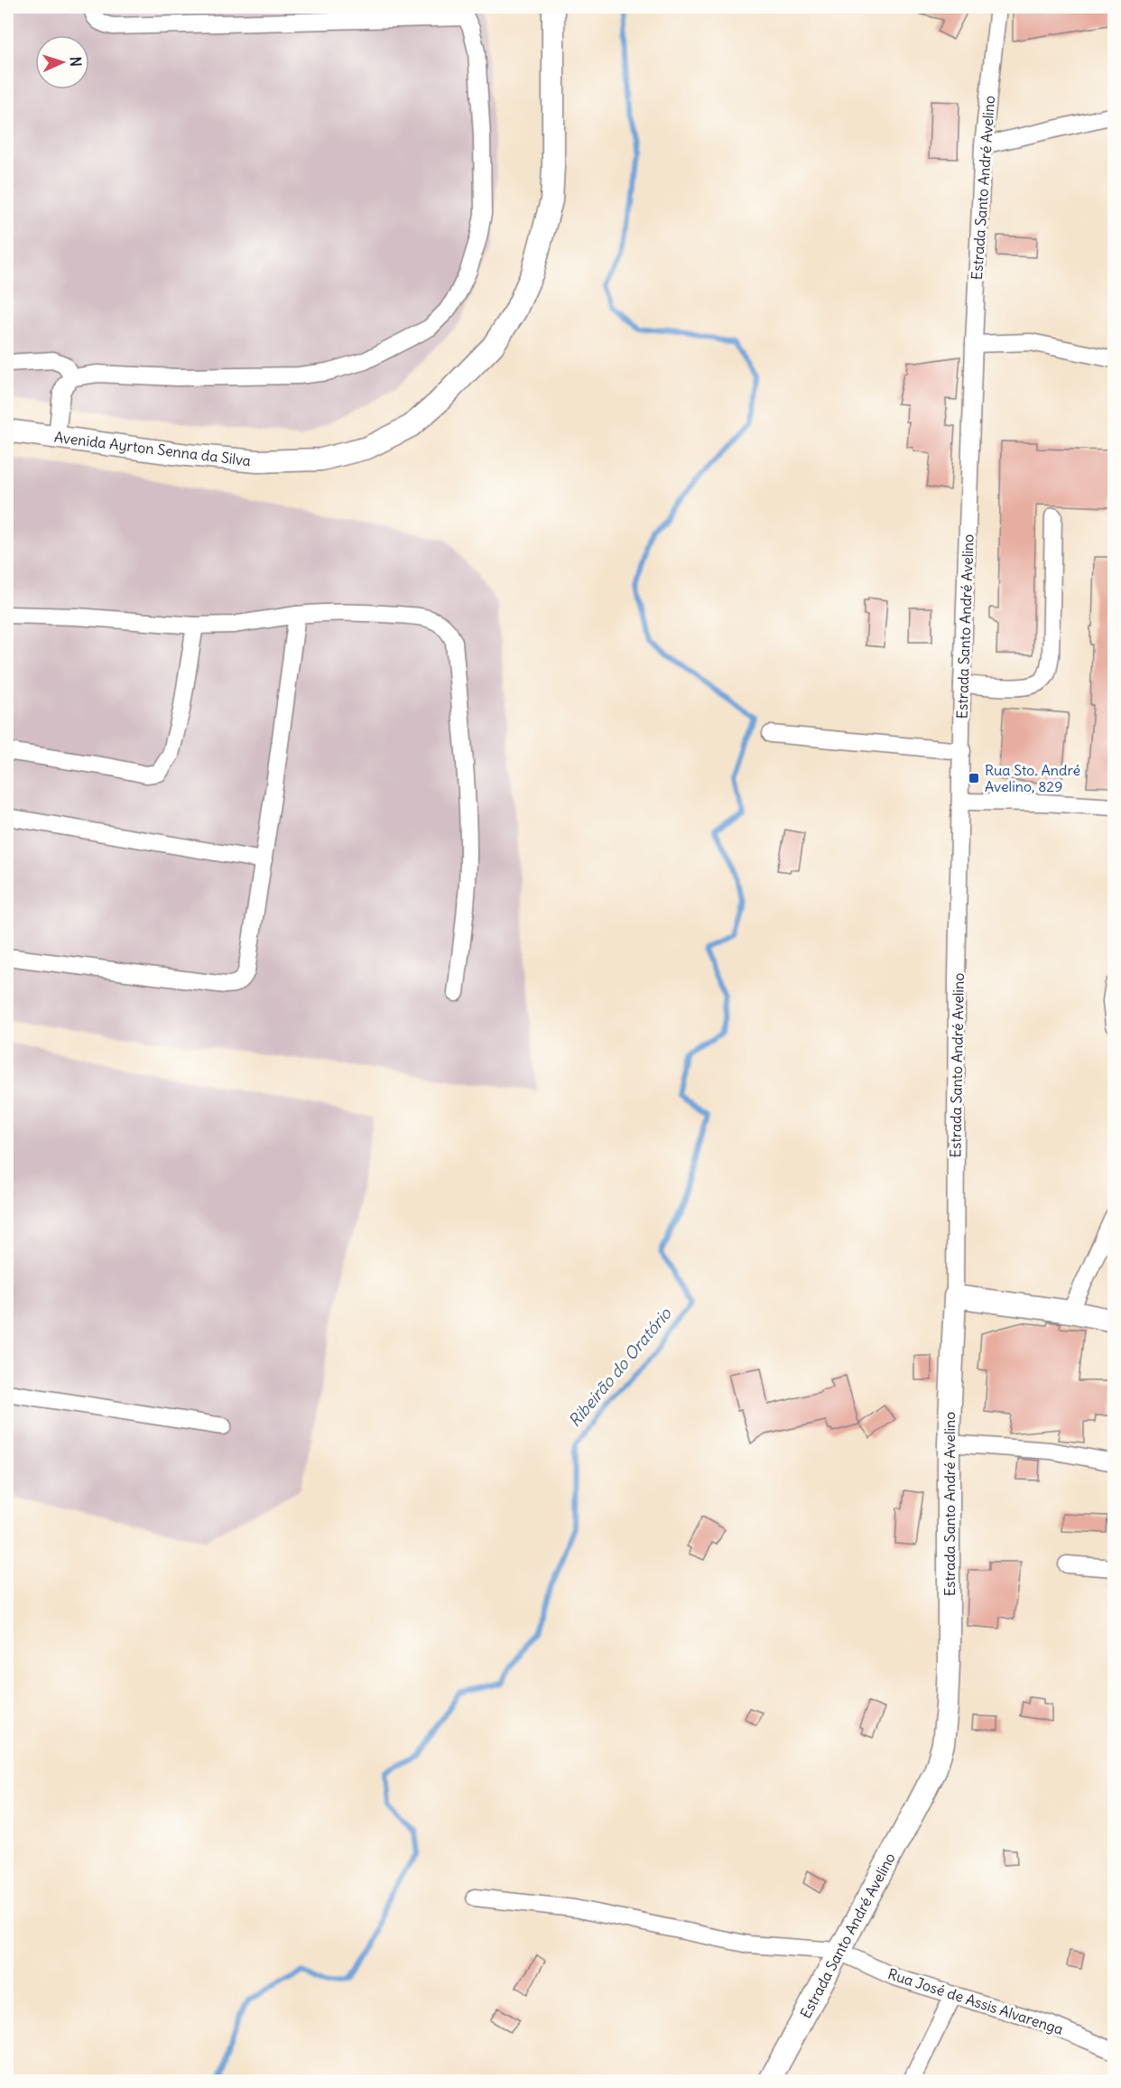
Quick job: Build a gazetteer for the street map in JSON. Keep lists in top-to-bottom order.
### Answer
{
  "streets": {
    "main road": ["Estrada Santo André Avelino", "Avenida Ayrton Senna da Silva"],
    "street": ["Rua José de Assis Alvarenga"]
  },
  "crossings": [
    ["Estrada Santo André Avelino", "Rua José de Assis Alvarenga"]
  ],
  "water": ["Ribeirão do Oratório"],
  "places": {
    "transit": ["Rua Sto. André Avelino, 829"]
  },
  "north": "right"
}
